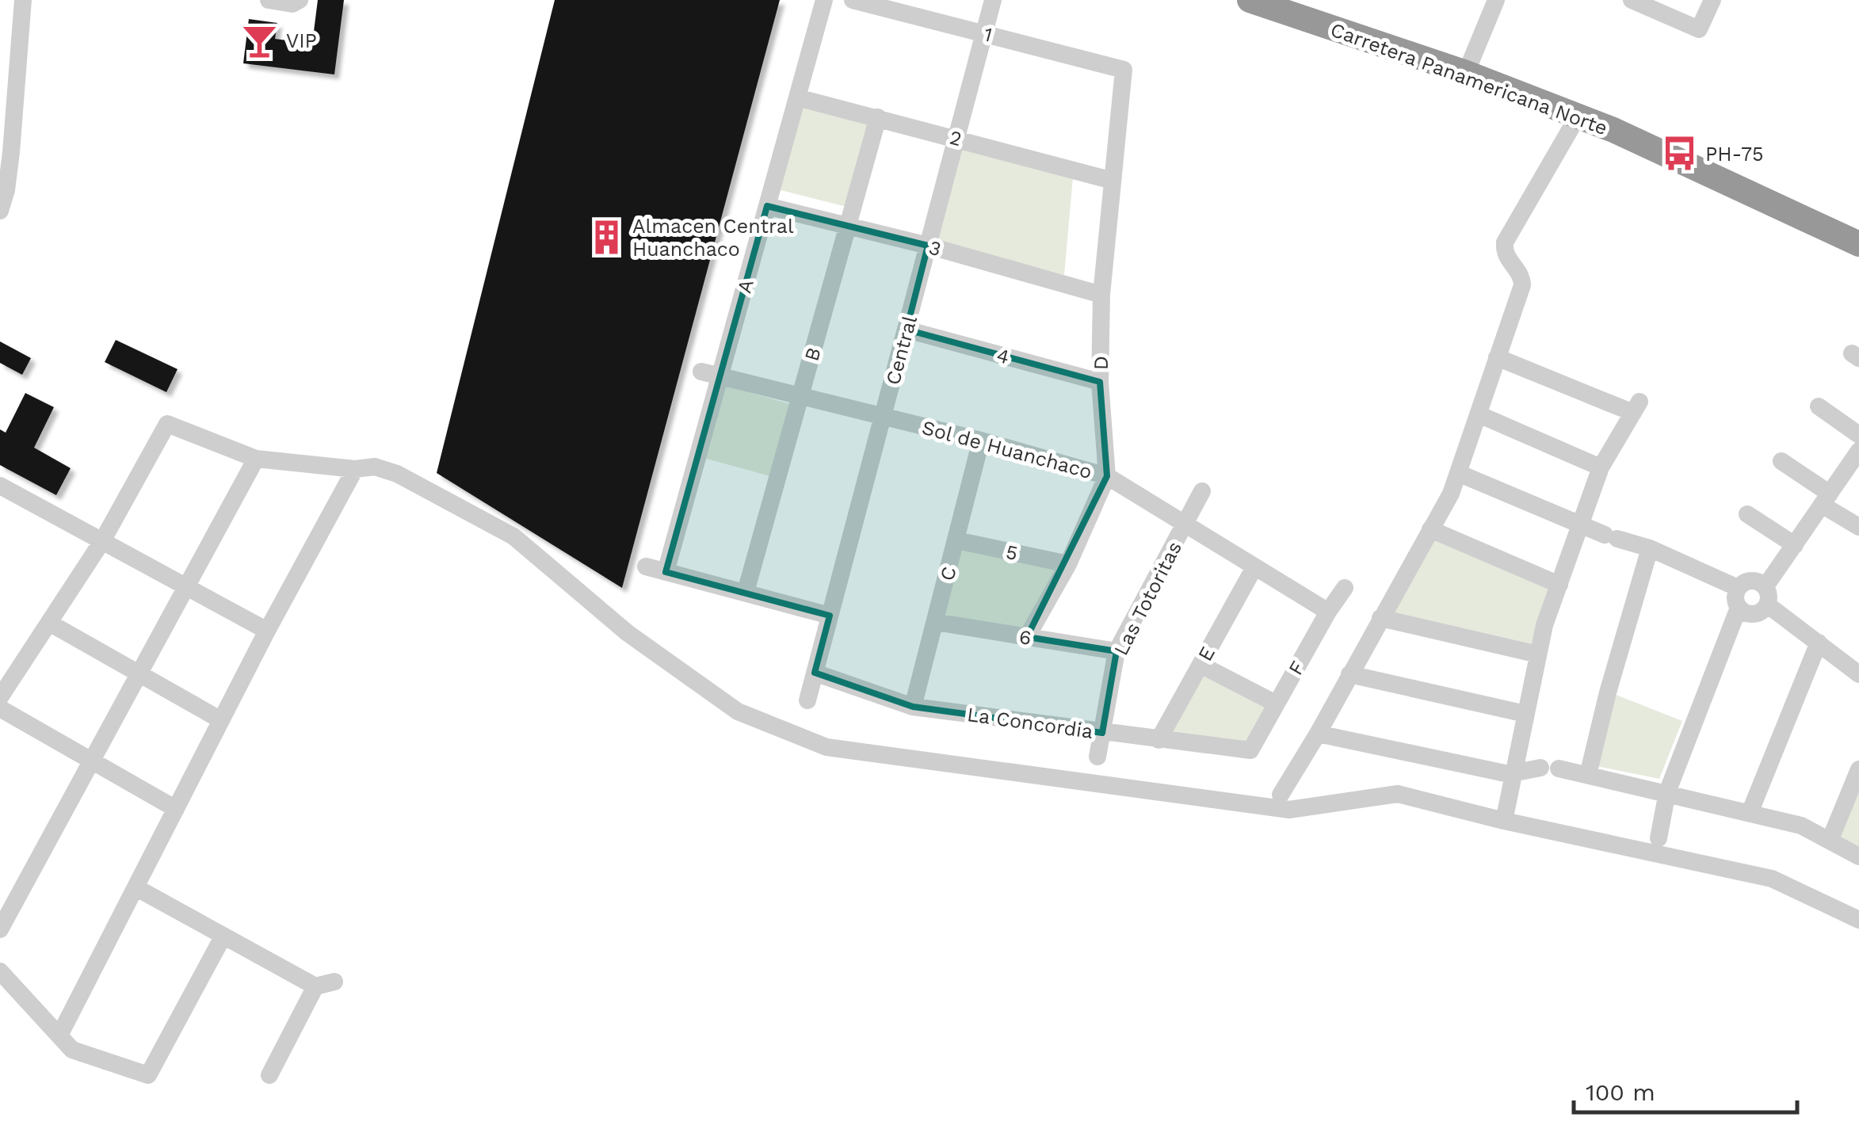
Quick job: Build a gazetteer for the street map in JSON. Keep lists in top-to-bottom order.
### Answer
{
  "streets": {
    "highway": ["Carretera Panamericana Norte"],
    "street": [
      "1",
      "2",
      "3",
      "A",
      "Central",
      "B",
      "4",
      "D",
      "Sol de Huanchaco",
      "5",
      "C",
      "Las Totoritas",
      "6",
      "E",
      "F",
      "La Concordia"
    ]
  },
  "crossings": [
    ["1", "Central"],
    ["1", "D"],
    ["2", "A"],
    ["2", "Central"],
    ["2", "B"],
    ["2", "D"],
    ["3", "A"],
    ["3", "Central"],
    ["3", "B"],
    ["3", "D"],
    ["A", "Sol de Huanchaco"],
    ["Central", "4"],
    ["Central", "Sol de Huanchaco"],
    ["Central", "La Concordia"],
    ["B", "Sol de Huanchaco"],
    ["4", "D"],
    ["D", "Sol de Huanchaco"],
    ["D", "5"],
    ["D", "6"],
    ["Sol de Huanchaco", "C"],
    ["Sol de Huanchaco", "Las Totoritas"],
    ["Sol de Huanchaco", "E"],
    ["Sol de Huanchaco", "F"],
    ["5", "C"],
    ["C", "6"],
    ["C", "La Concordia"],
    ["Las Totoritas", "6"],
    ["Las Totoritas", "La Concordia"],
    ["E", "La Concordia"],
    ["F", "La Concordia"]
  ],
  "places": {
    "bar": ["VIP"],
    "bus stop": ["PH-75"],
    "building": ["Almacen Central Huanchaco"]
  },
  "scale_bar": "100 m"
}
